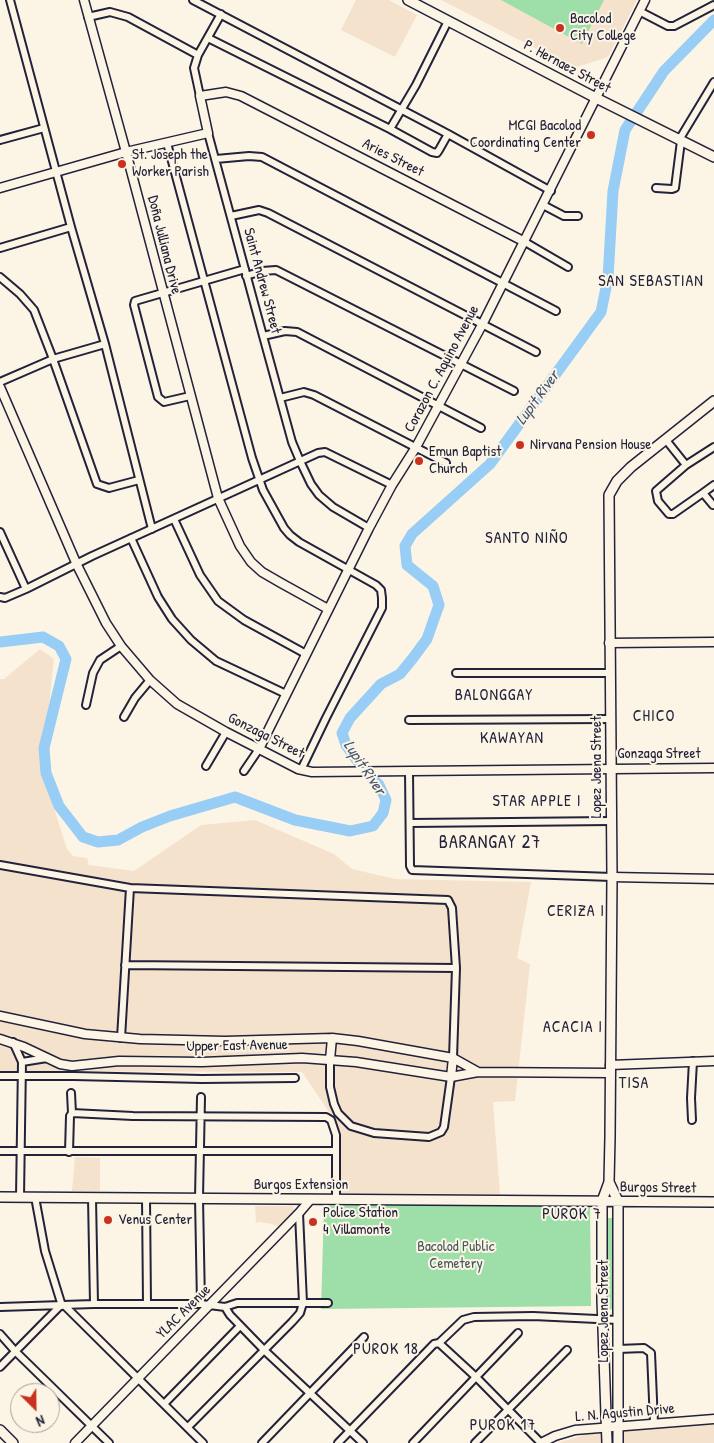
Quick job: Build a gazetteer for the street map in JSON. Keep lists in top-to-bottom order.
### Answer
{
  "streets": {
    "main road": [
      "P. Hernaez Street",
      "Lopez Jaena Street",
      "Burgos Extension",
      "Burgos Street"
    ],
    "street": [
      "Aries Street",
      "Doña Julliana Drive",
      "Saint Andrew Street",
      "Corazon C. Aquino Avenue",
      "Gonzaga Street",
      "Upper East Avenue",
      "YLAC Avenue",
      "L. N. Agustin Drive"
    ]
  },
  "crossings": [
    ["P. Hernaez Street", "Corazon C. Aquino Avenue"],
    ["Aries Street", "Saint Andrew Street"],
    ["Aries Street", "Corazon C. Aquino Avenue"],
    ["Doña Julliana Drive", "Corazon C. Aquino Avenue"],
    ["Saint Andrew Street", "Corazon C. Aquino Avenue"],
    ["Corazon C. Aquino Avenue", "Gonzaga Street"],
    ["Gonzaga Street", "Lopez Jaena Street"],
    ["Lopez Jaena Street", "Upper East Avenue"],
    ["Lopez Jaena Street", "Burgos Extension"],
    ["Lopez Jaena Street", "Burgos Street"],
    ["Lopez Jaena Street", "L. N. Agustin Drive"],
    ["Burgos Extension", "Burgos Street"],
    ["Burgos Extension", "YLAC Avenue"]
  ],
  "districts": [
    "SAN SEBASTIAN",
    "SANTO NIÑO",
    "BALONGGAY",
    "CHICO",
    "KAWAYAN",
    "STAR APPLE I",
    "BARANGAY 27",
    "CERIZA I",
    "ACACIA I",
    "TISA",
    "PUROK 7",
    "PUROK 18",
    "PUROK 17"
  ],
  "water": ["Lupit River"],
  "parks": ["Bacolod Public Cemetery"],
  "places": [
    "Bacolod City College",
    "MCGI Bacolod Coordinating Center",
    "St. Joseph the Worker Parish",
    "Nirvana Pension House",
    "Emun Baptist Church",
    "Venus Center",
    "Police Station 4 Villamonte"
  ],
  "north": "bottom right"
}
